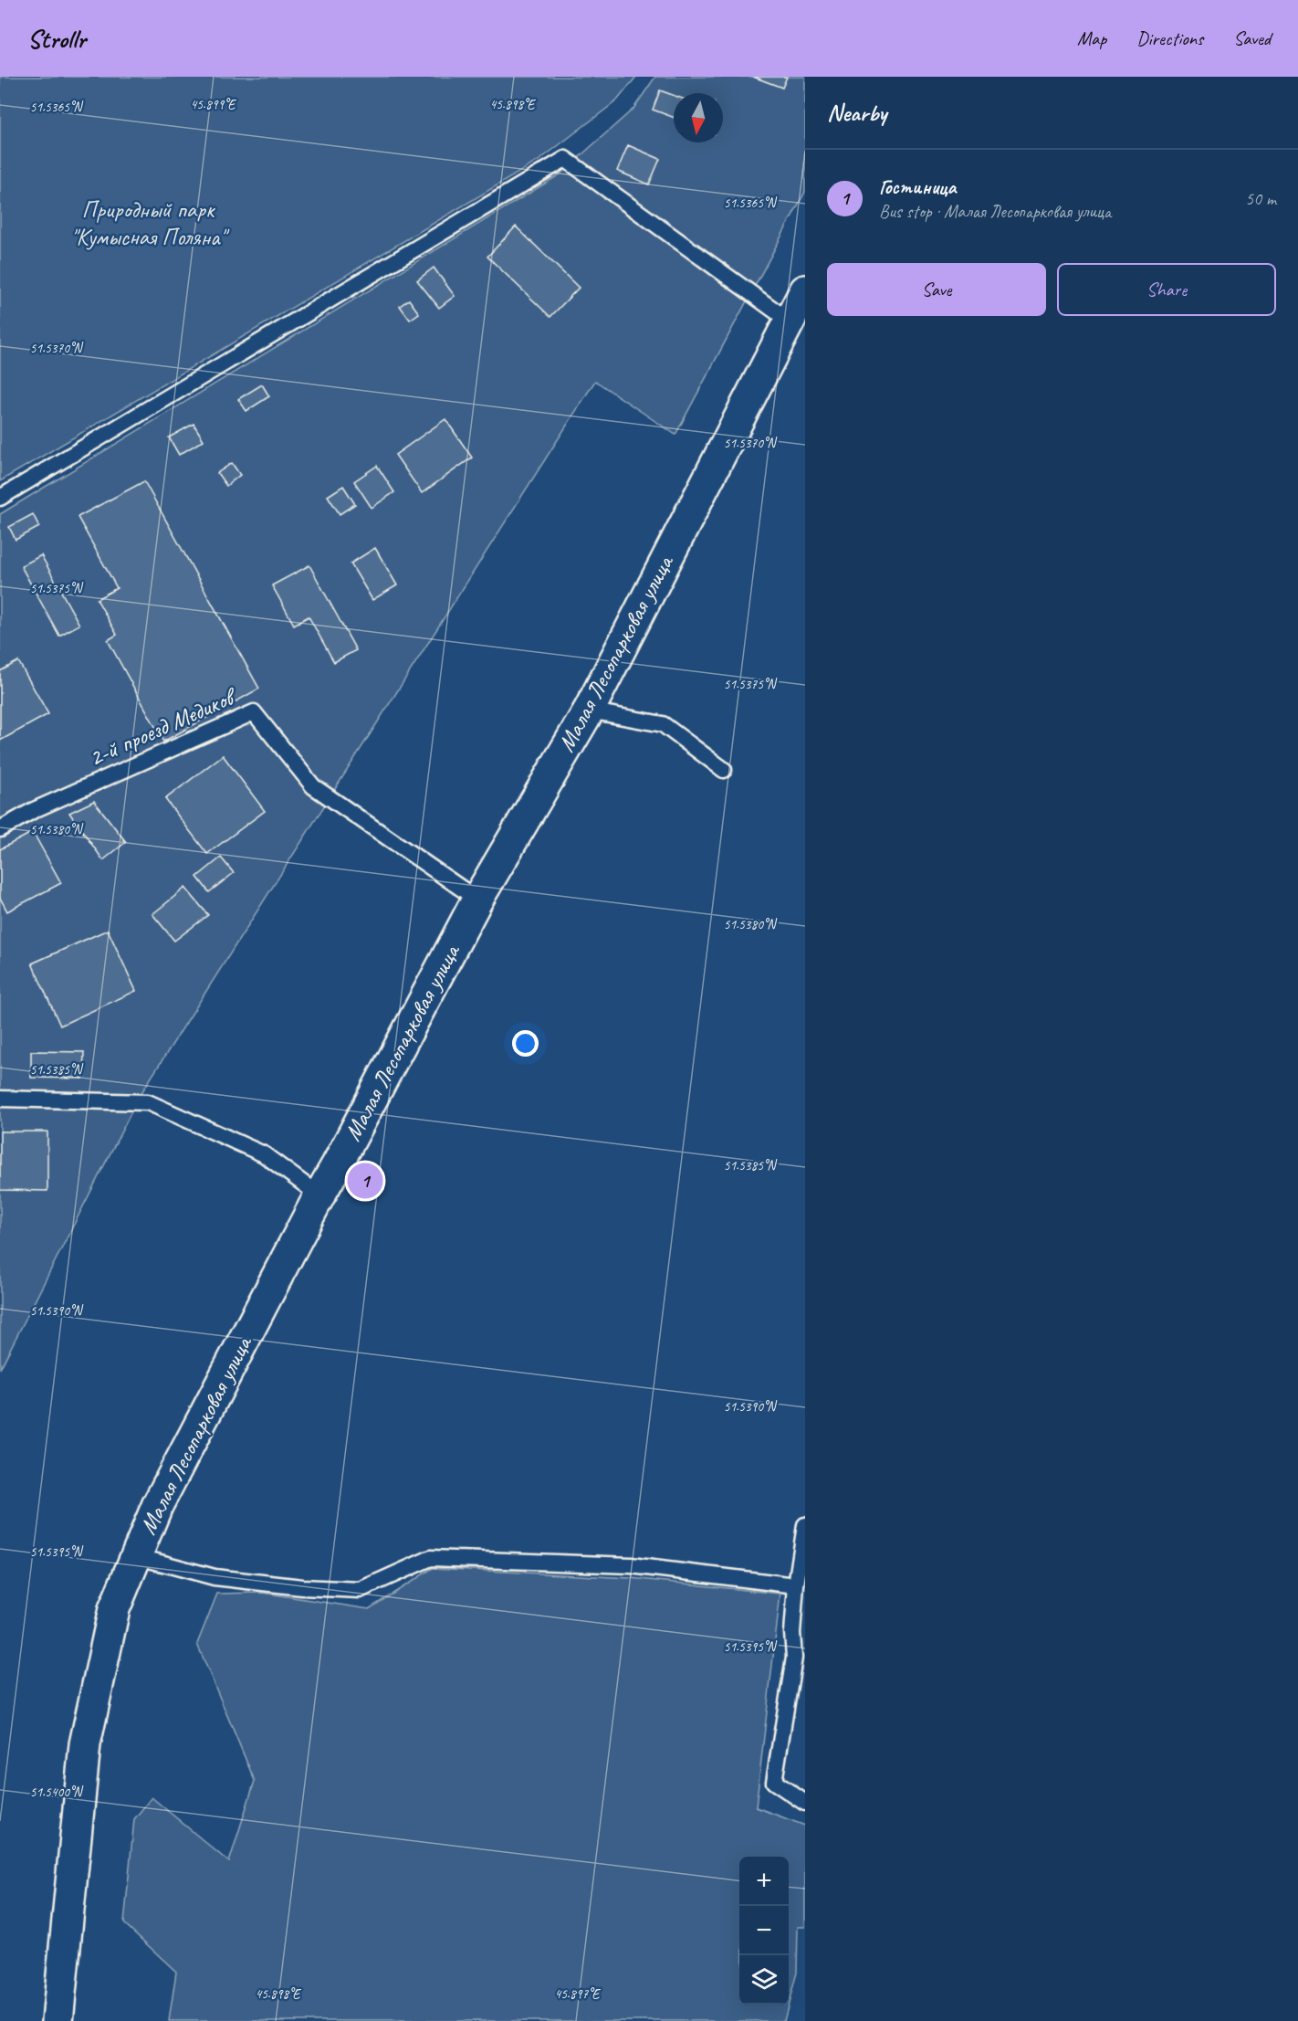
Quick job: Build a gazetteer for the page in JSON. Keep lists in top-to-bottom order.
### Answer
{
  "streets": {
    "street": ["Малая Лесопарковая улица"],
    "lane": ["2-й проезд Медиков"]
  },
  "crossings": [
    ["Малая Лесопарковая улица", "2-й проезд Медиков"]
  ],
  "parks": ["Природный парк \"Кумысная Поляна\""],
  "north": "bottom",
  "page": {
    "header": "Strollr",
    "nav": ["Map", "Directions", "Saved"],
    "heading": "Nearby",
    "list": [
      {
        "mark": "1",
        "name": "Гостиница",
        "note": "Bus stop · Малая Лесопарковая улица",
        "value": "50 m"
      }
    ],
    "buttons": ["Save", "Share"],
    "pins": "1",
    "map_buttons": ["+", "−"]
  },
  "coordinates": [
    "45.899°E",
    "45.898°E",
    "51.5365°N",
    "51.5370°N",
    "51.5375°N",
    "51.5380°N",
    "51.5385°N",
    "51.5390°N",
    "51.5395°N",
    "51.5400°N",
    "45.897°E"
  ]
}
